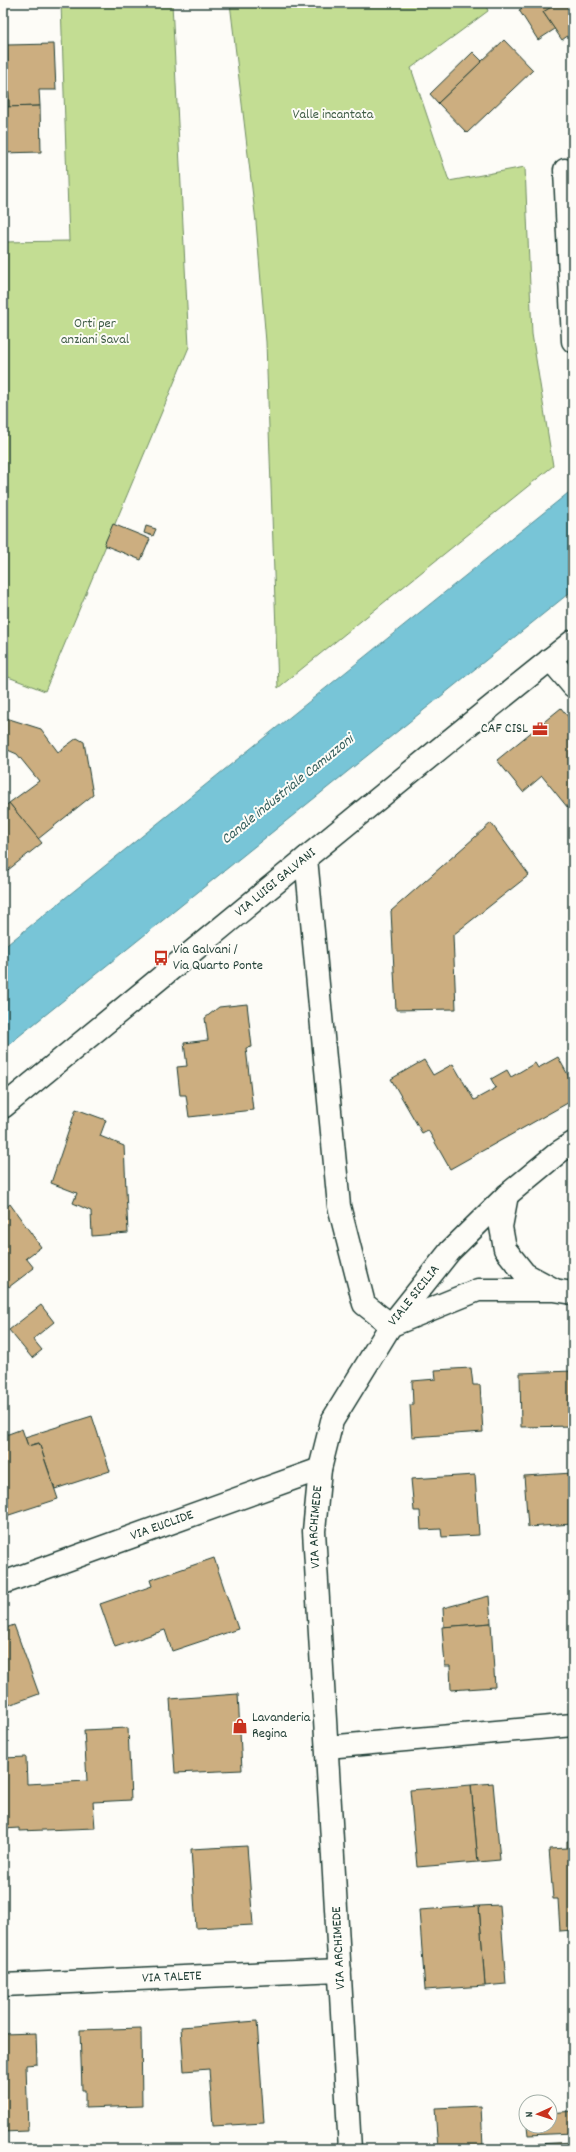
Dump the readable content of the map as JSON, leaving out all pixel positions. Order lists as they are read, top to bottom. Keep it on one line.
{"streets":{"street":["VIA LUIGI GALVANI","VIALE SICILIA","VIA EUCLIDE","VIA ARCHIMEDE","VIA TALETE"]},"crossings":[["VIALE SICILIA","VIA ARCHIMEDE"],["VIA EUCLIDE","VIA ARCHIMEDE"],["VIA ARCHIMEDE","VIA TALETE"]],"water":["Canale industriale Camuzzoni"],"parks":["Valle incantata","Orti per anziani Saval"],"places":{"office":["CAF CISL"],"bus stop":["Via Galvani / Via Quarto Ponte"],"shop":["Lavanderia Regina"]},"north":"left"}
